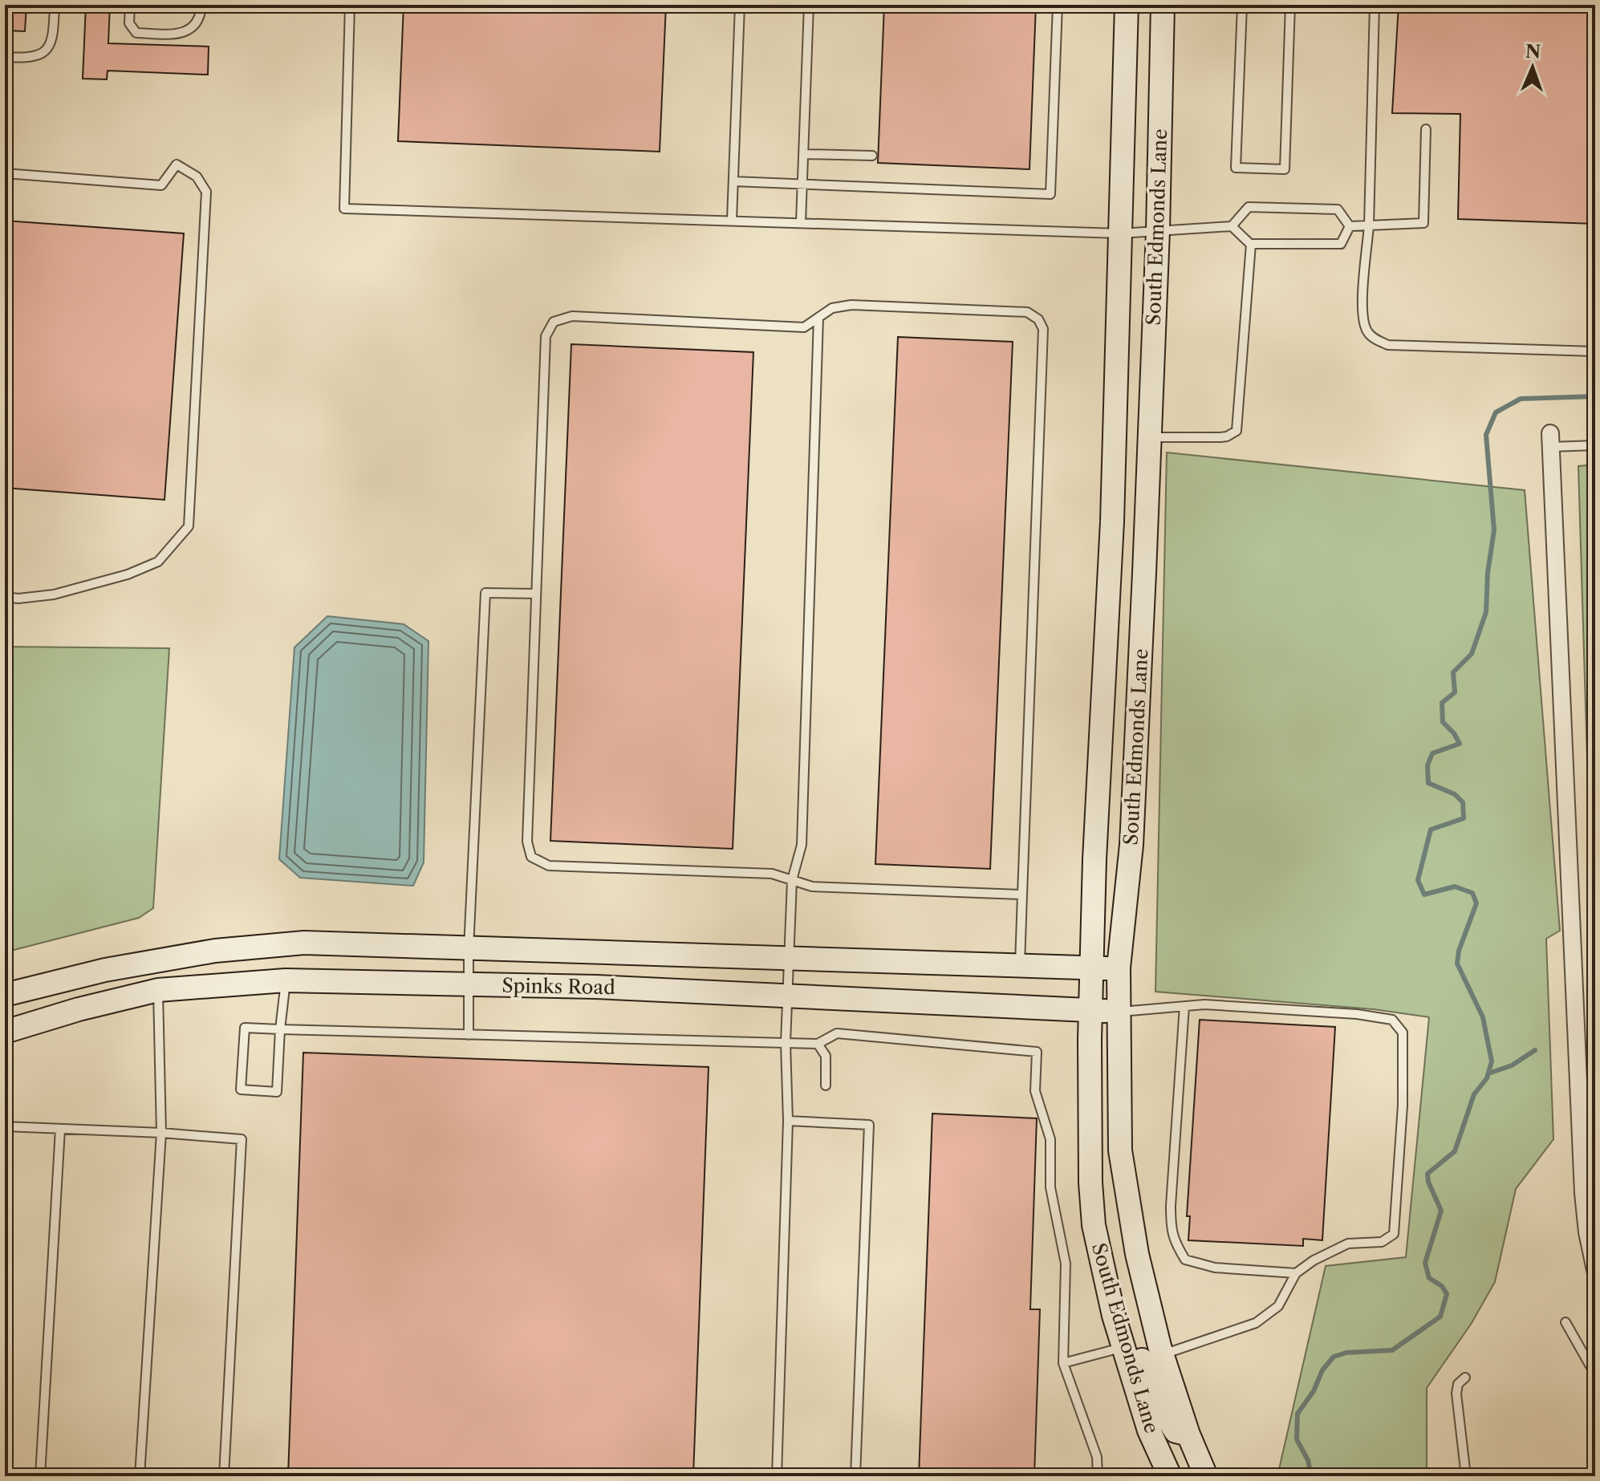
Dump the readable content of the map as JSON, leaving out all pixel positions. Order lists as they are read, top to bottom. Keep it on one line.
{"streets":{"main road":["South Edmonds Lane","Spinks Road"]},"crossings":[["South Edmonds Lane","Spinks Road"]],"north":"top"}
